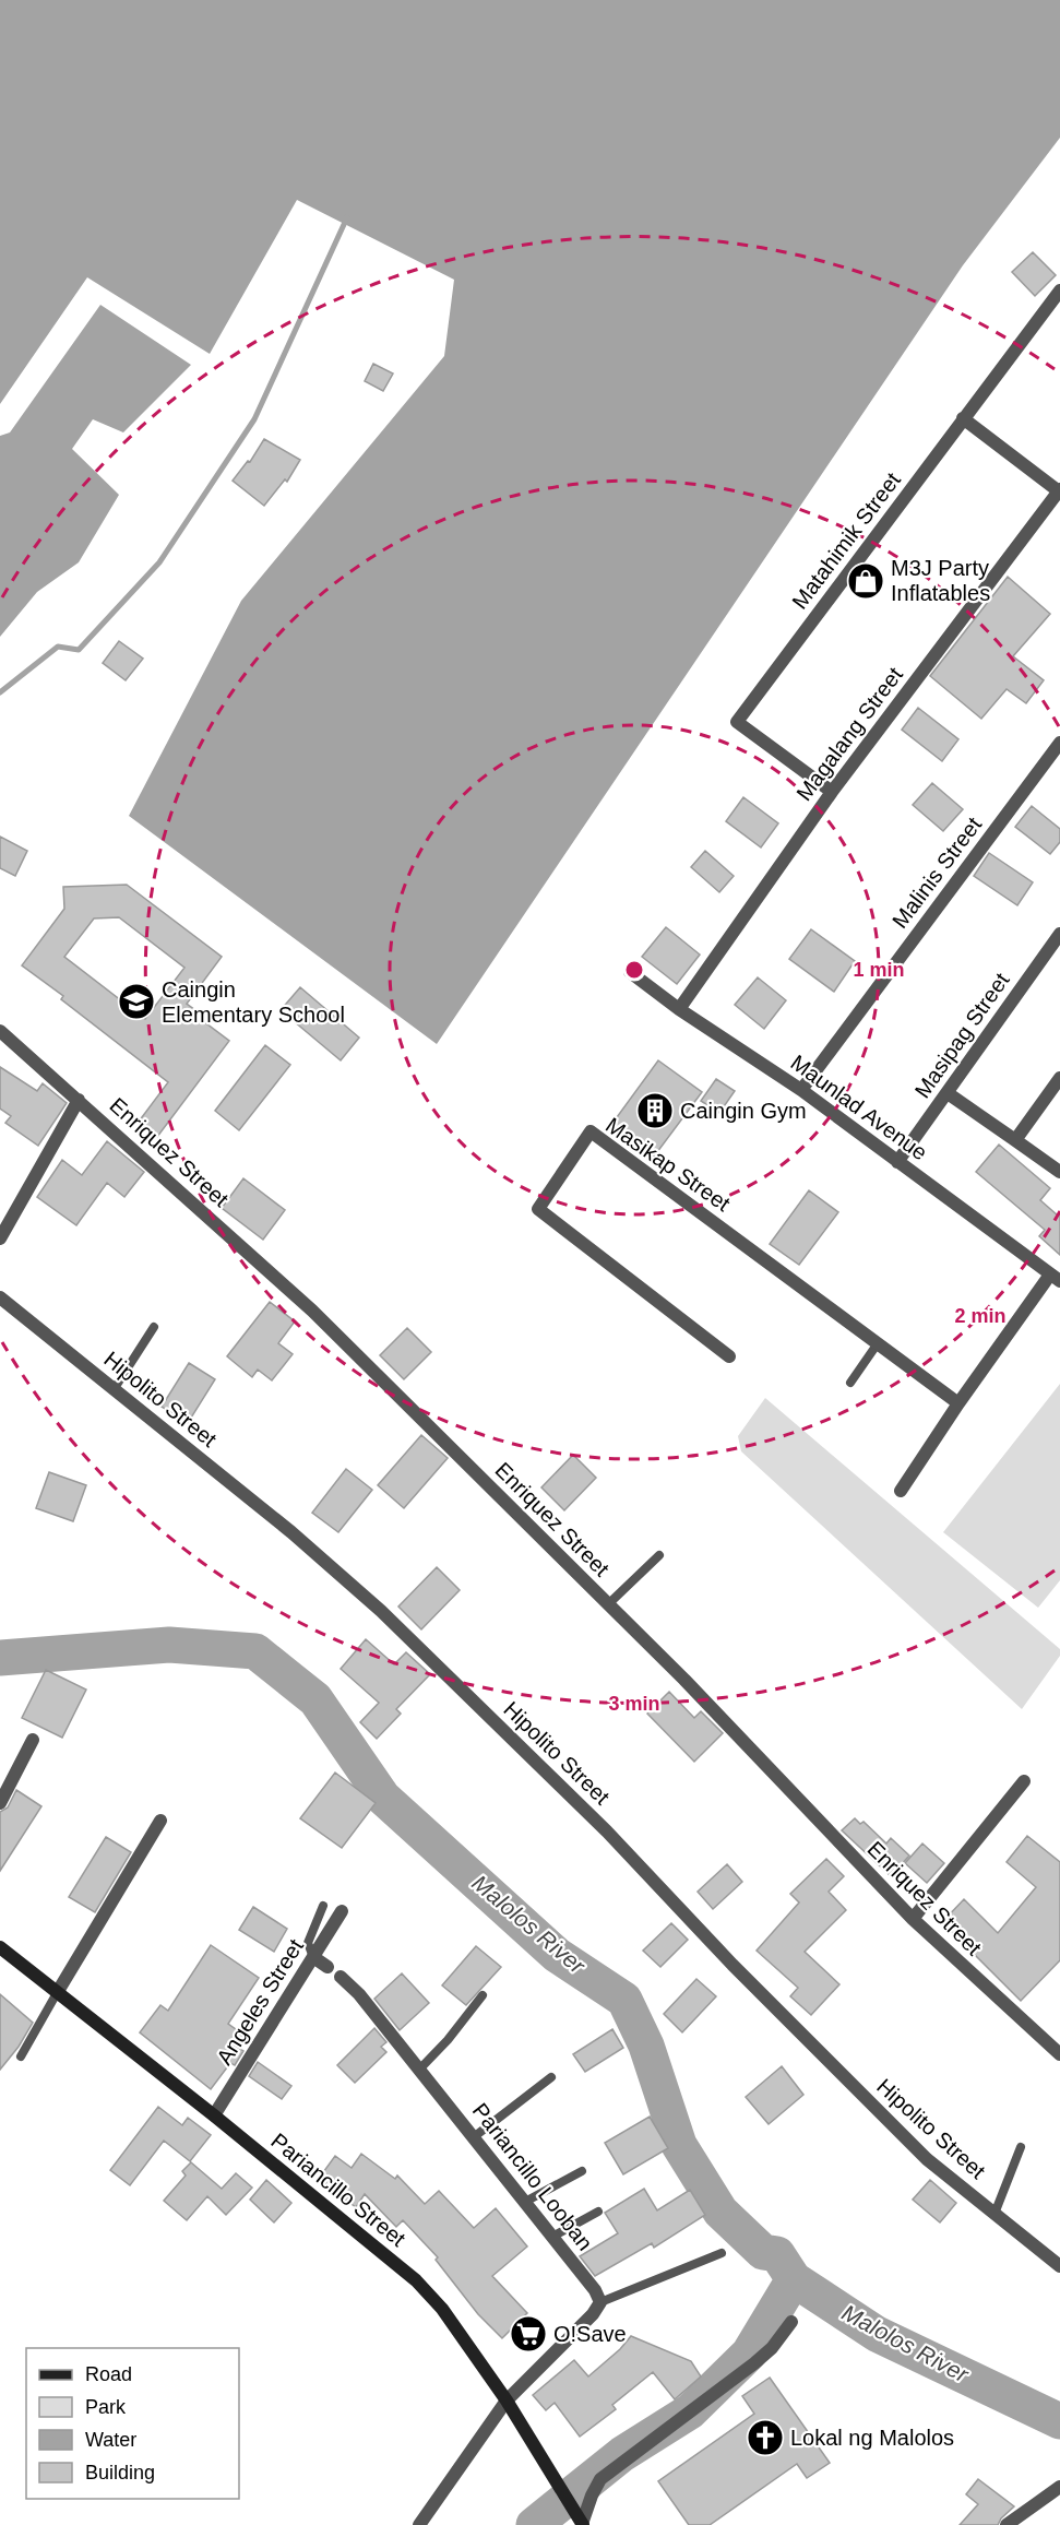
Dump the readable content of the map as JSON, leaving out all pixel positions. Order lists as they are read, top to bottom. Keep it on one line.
{"streets":{"main road":["Pariancillo Street"],"street":["Matahimik Street","Magalang Street","Malinis Street","Masipag Street","Maunlad Avenue","Enriquez Street","Masikap Street","Hipolito Street","Angeles Street","Pariancillo Looban"]},"crossings":[["Matahimik Street","Magalang Street"],["Magalang Street","Maunlad Avenue"],["Malinis Street","Maunlad Avenue"],["Masipag Street","Maunlad Avenue"],["Angeles Street","Pariancillo Street"]],"water":["Malolos River"],"places":{"shop":["M3J Party Inflatables"],"school or university":["Caingin Elementary School"],"building":["Caingin Gym"],"supermarket":["O!Save"],"church":["Lokal ng Malolos"]},"legend":["Road","Park","Water","Building"],"rings":["1 min","2 min","3 min"]}
